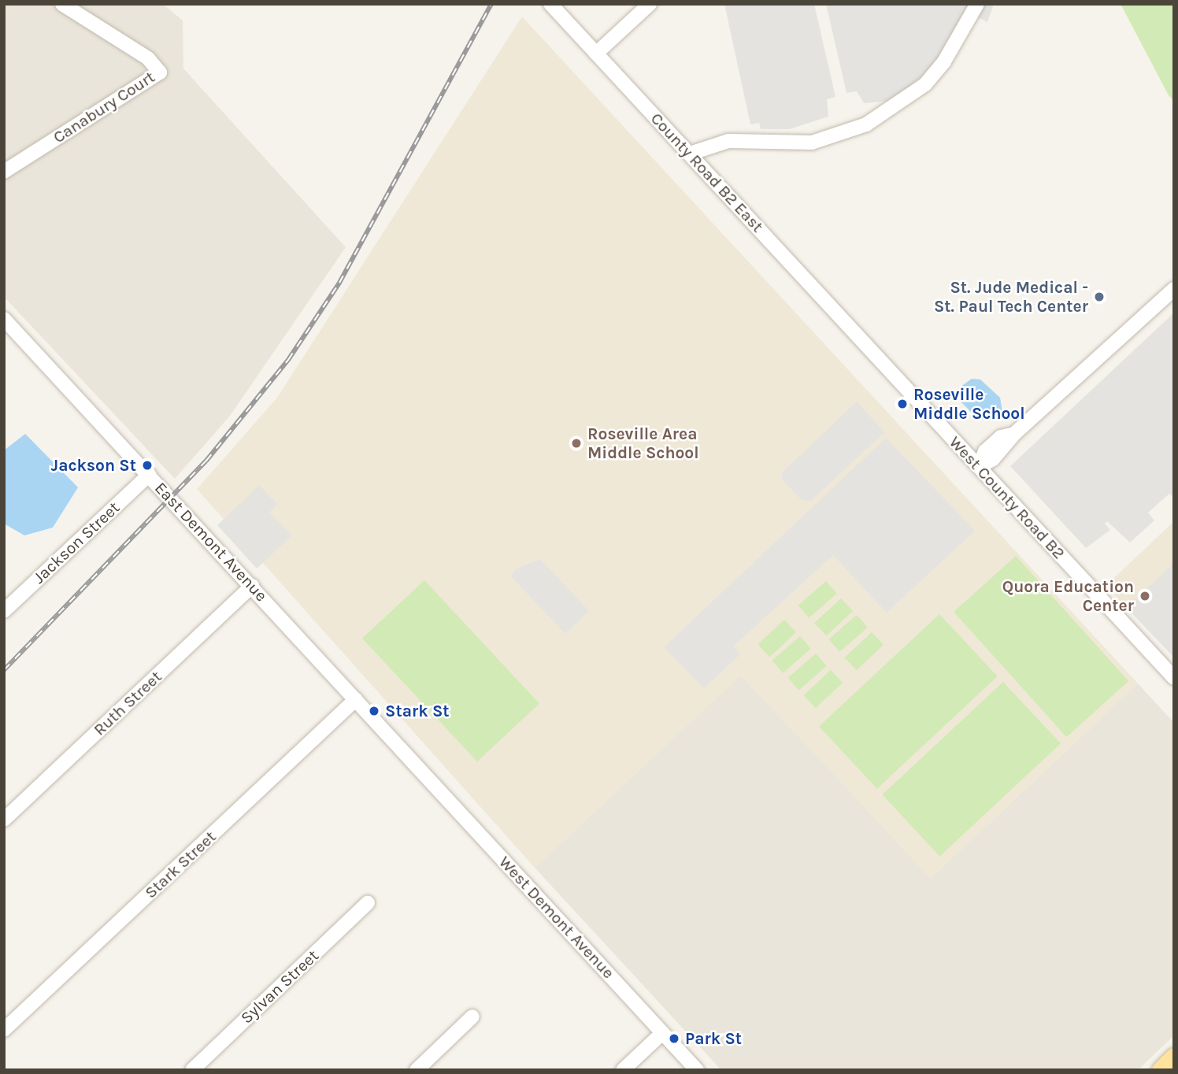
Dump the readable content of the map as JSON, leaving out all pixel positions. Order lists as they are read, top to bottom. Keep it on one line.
{"streets":{"street":["Canabury Court","County Road B2 East","West County Road B2","East Demont Avenue","Jackson Street","Ruth Street","Stark Street","West Demont Avenue","Sylvan Street"]},"crossings":[["County Road B2 East","West County Road B2"],["East Demont Avenue","Jackson Street"],["East Demont Avenue","Ruth Street"],["East Demont Avenue","Stark Street"],["East Demont Avenue","West Demont Avenue"]],"places":["St. Jude Medical - St. Paul Tech Center","Roseville Middle School","Roseville Area Middle School","Jackson St","Quora Education Center","Stark St","Park St"]}
